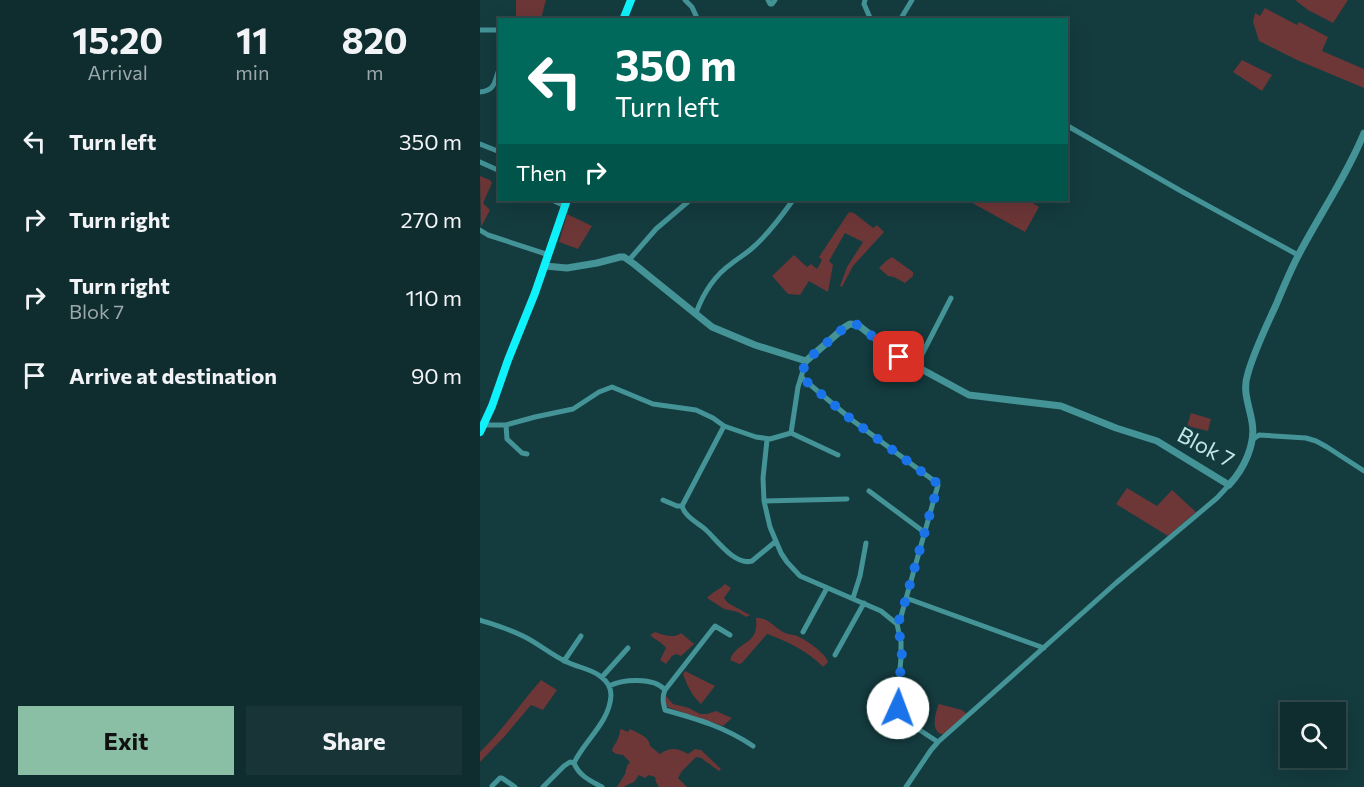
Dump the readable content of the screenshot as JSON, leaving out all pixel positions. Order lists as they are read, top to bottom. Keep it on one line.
{"streets":{"street":["Blok 7"]},"page":{"eta":["15:20","Arrival","11","min","820","m"],"turn":["350 m","Turn left"],"list":[{"name":"Turn left","value":"350 m"},{"name":"Turn right","value":"270 m"},{"name":"Turn right","note":"Blok 7","value":"110 m"},{"name":"Arrive at destination","value":"90 m"}],"then":"Then","buttons":["Exit","Share"]}}
